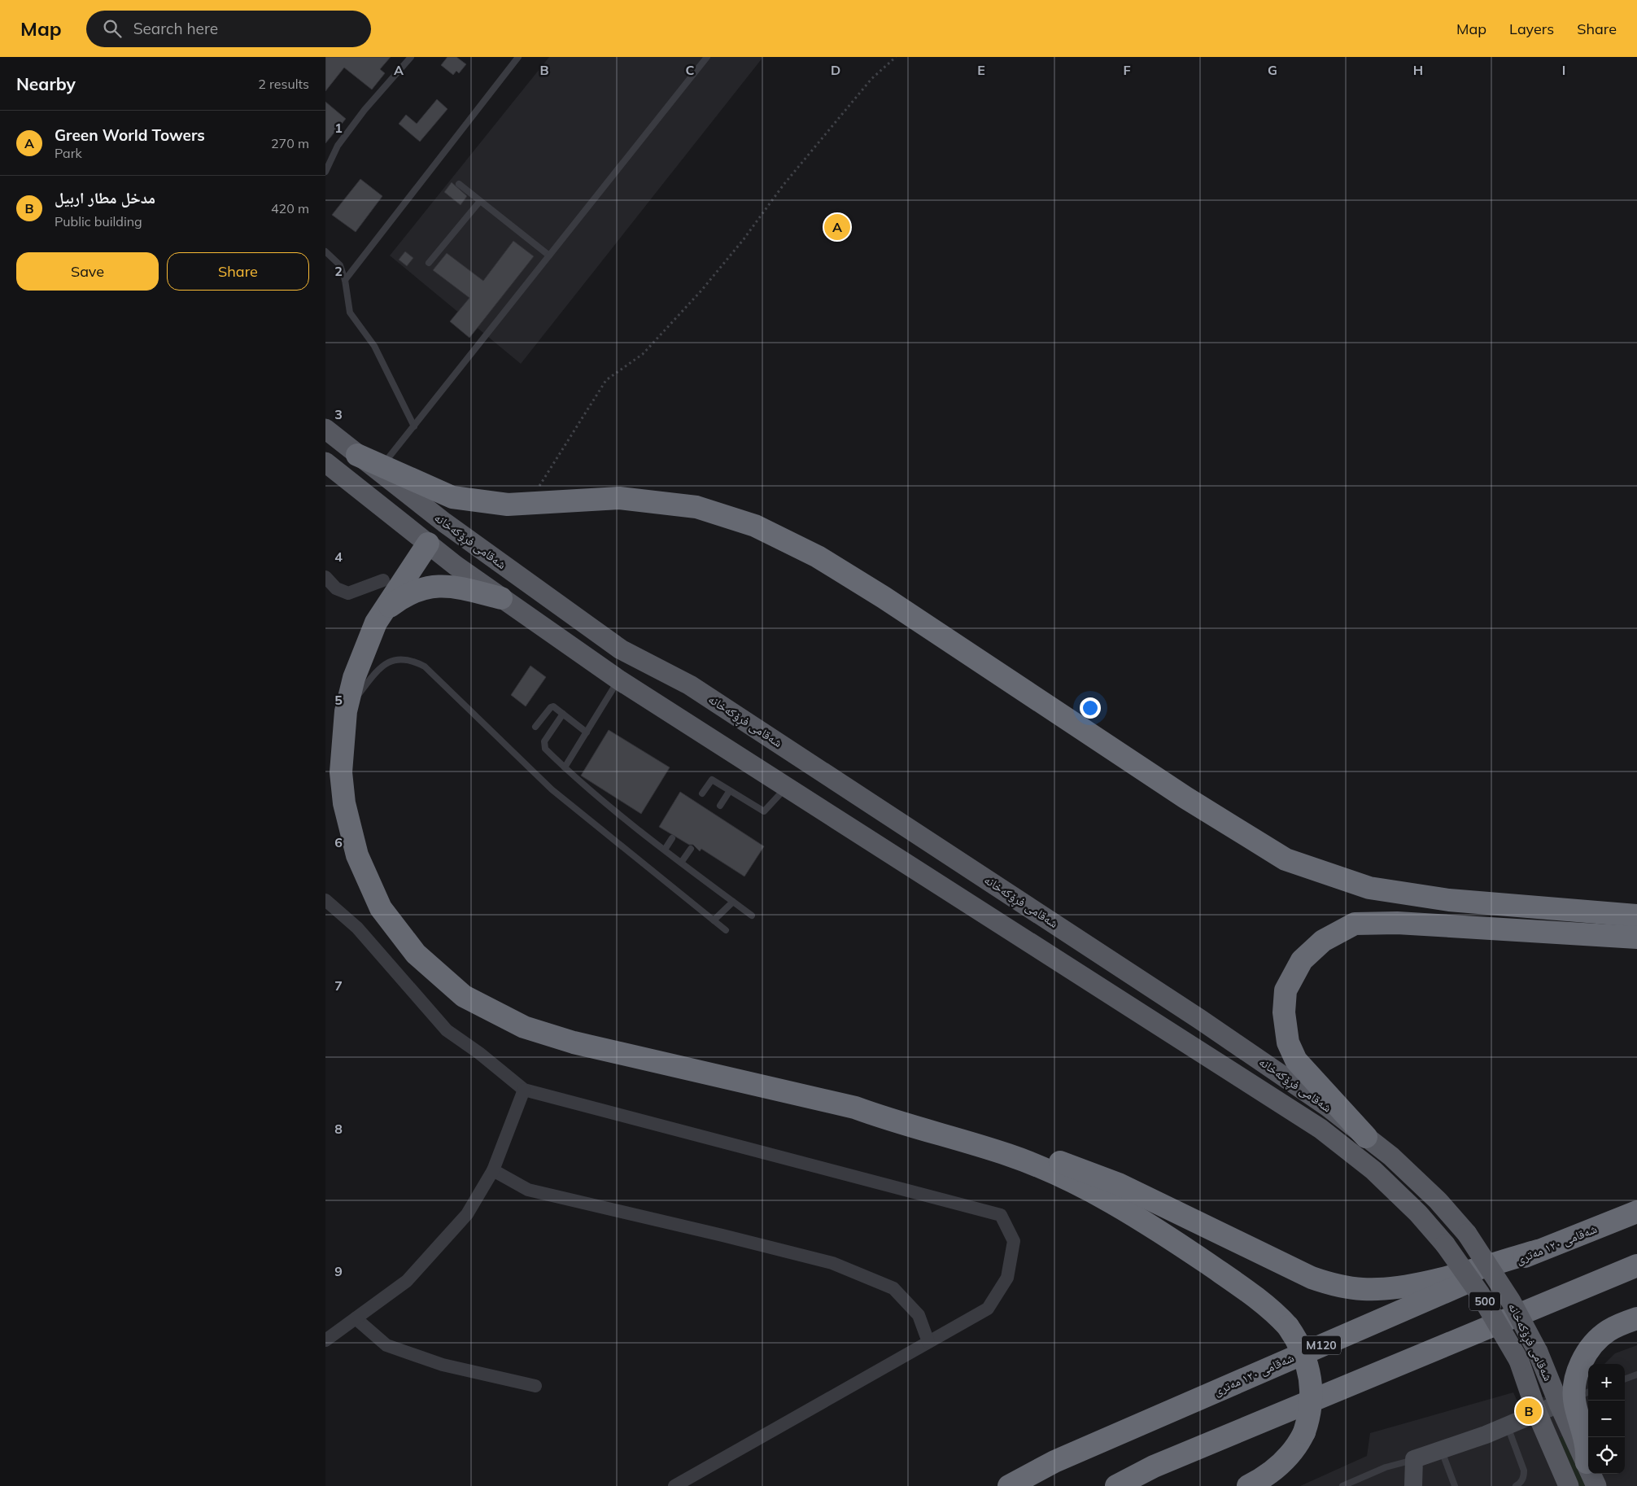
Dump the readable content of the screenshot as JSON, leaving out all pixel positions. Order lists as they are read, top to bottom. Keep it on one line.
{"streets":{"highway":["شەقامی ١٢٠ مەتری","M120"],"main road":["شەقامی فڕۆکەخانە","500"]},"page":{"header":"Map","search":"Search here","nav":["Map","Layers","Share"],"heading":["Nearby","2 results"],"list":[{"mark":"A","name":"Green World Towers","note":"Park","value":"270 m"},{"mark":"B","name":"مدخل مطار اربيل","note":"Public building","value":"420 m"}],"pins":["A","B"],"buttons":["Save","Share"],"map_buttons":["+","−"]},"grid":{"columns":["A","B","C","D","E","F","G","H","I"],"rows":["1","2","3","4","5","6","7","8","9"]}}
